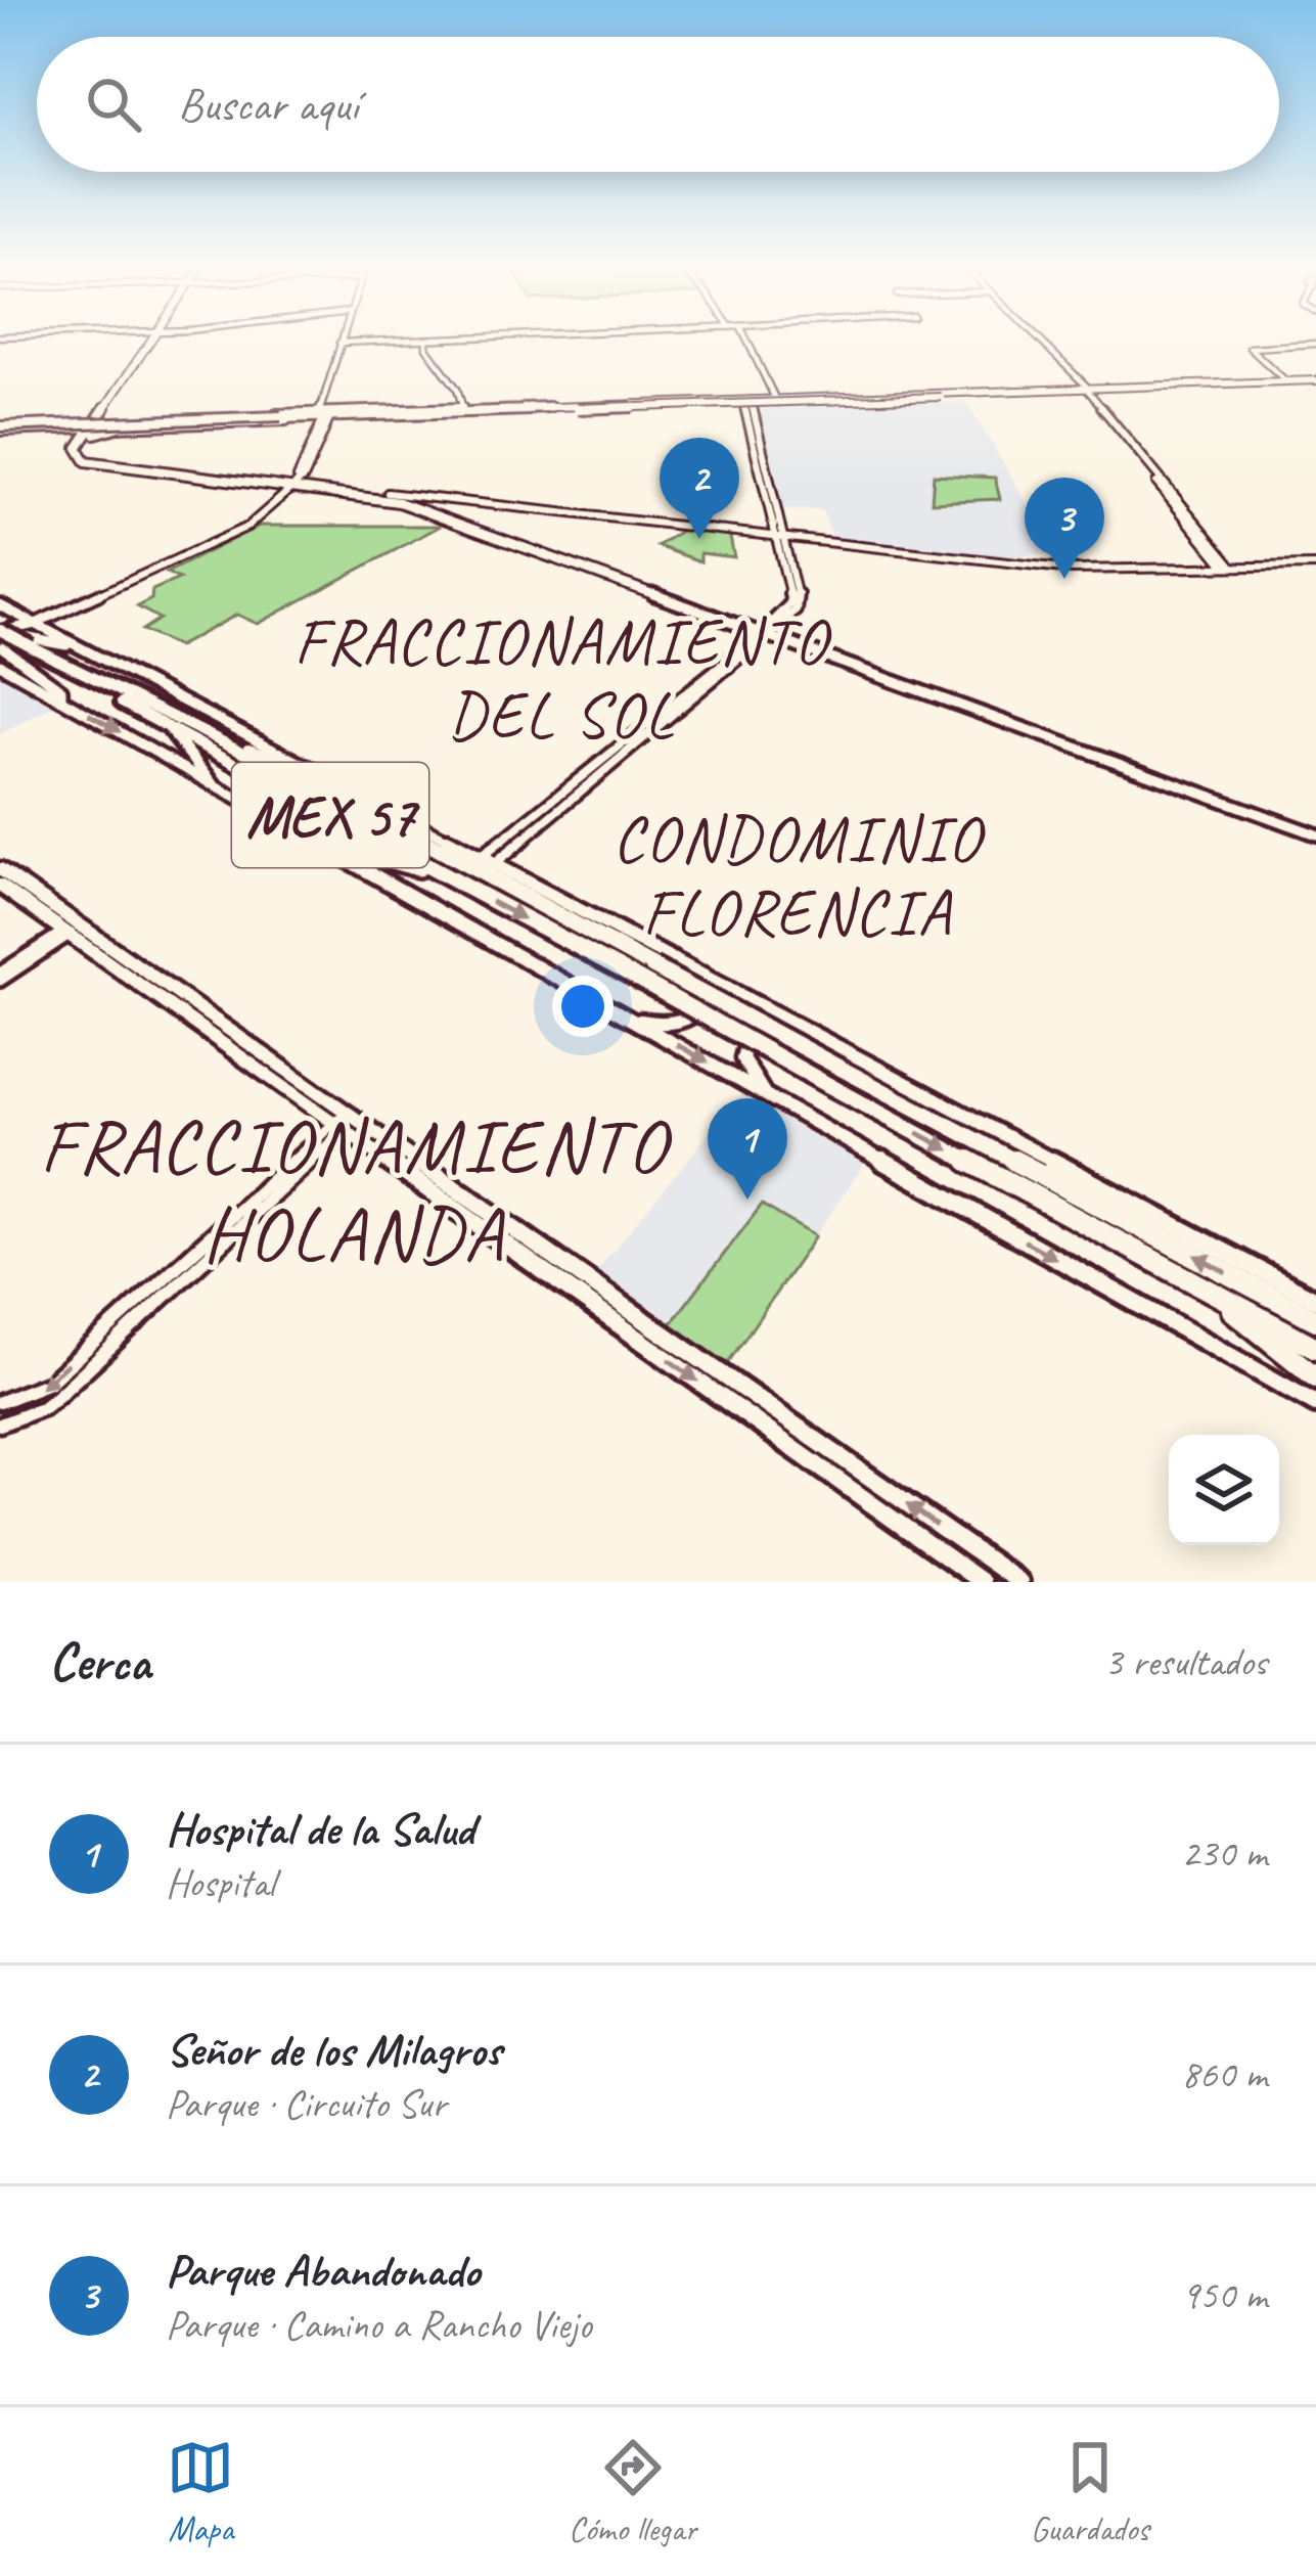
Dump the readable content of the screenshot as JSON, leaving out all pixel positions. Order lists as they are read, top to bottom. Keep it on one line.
{"streets":{"highway":["MEX 57"]},"districts":["FRACCIONAMIENTO DEL SOL","CONDOMINIO FLORENCIA","FRACCIONAMIENTO HOLANDA"],"page":{"search":"Buscar aquí","pins":["2","3","1"],"heading":["Cerca","3 resultados"],"list":[{"mark":"1","name":"Hospital de la Salud","note":"Hospital","value":"230 m"},{"mark":"2","name":"Señor de los Milagros","note":"Parque · Circuito Sur","value":"860 m"},{"mark":"3","name":"Parque Abandonado","note":"Parque · Camino a Rancho Viejo","value":"950 m"}],"nav":["Mapa","Cómo llegar","Guardados"]}}
